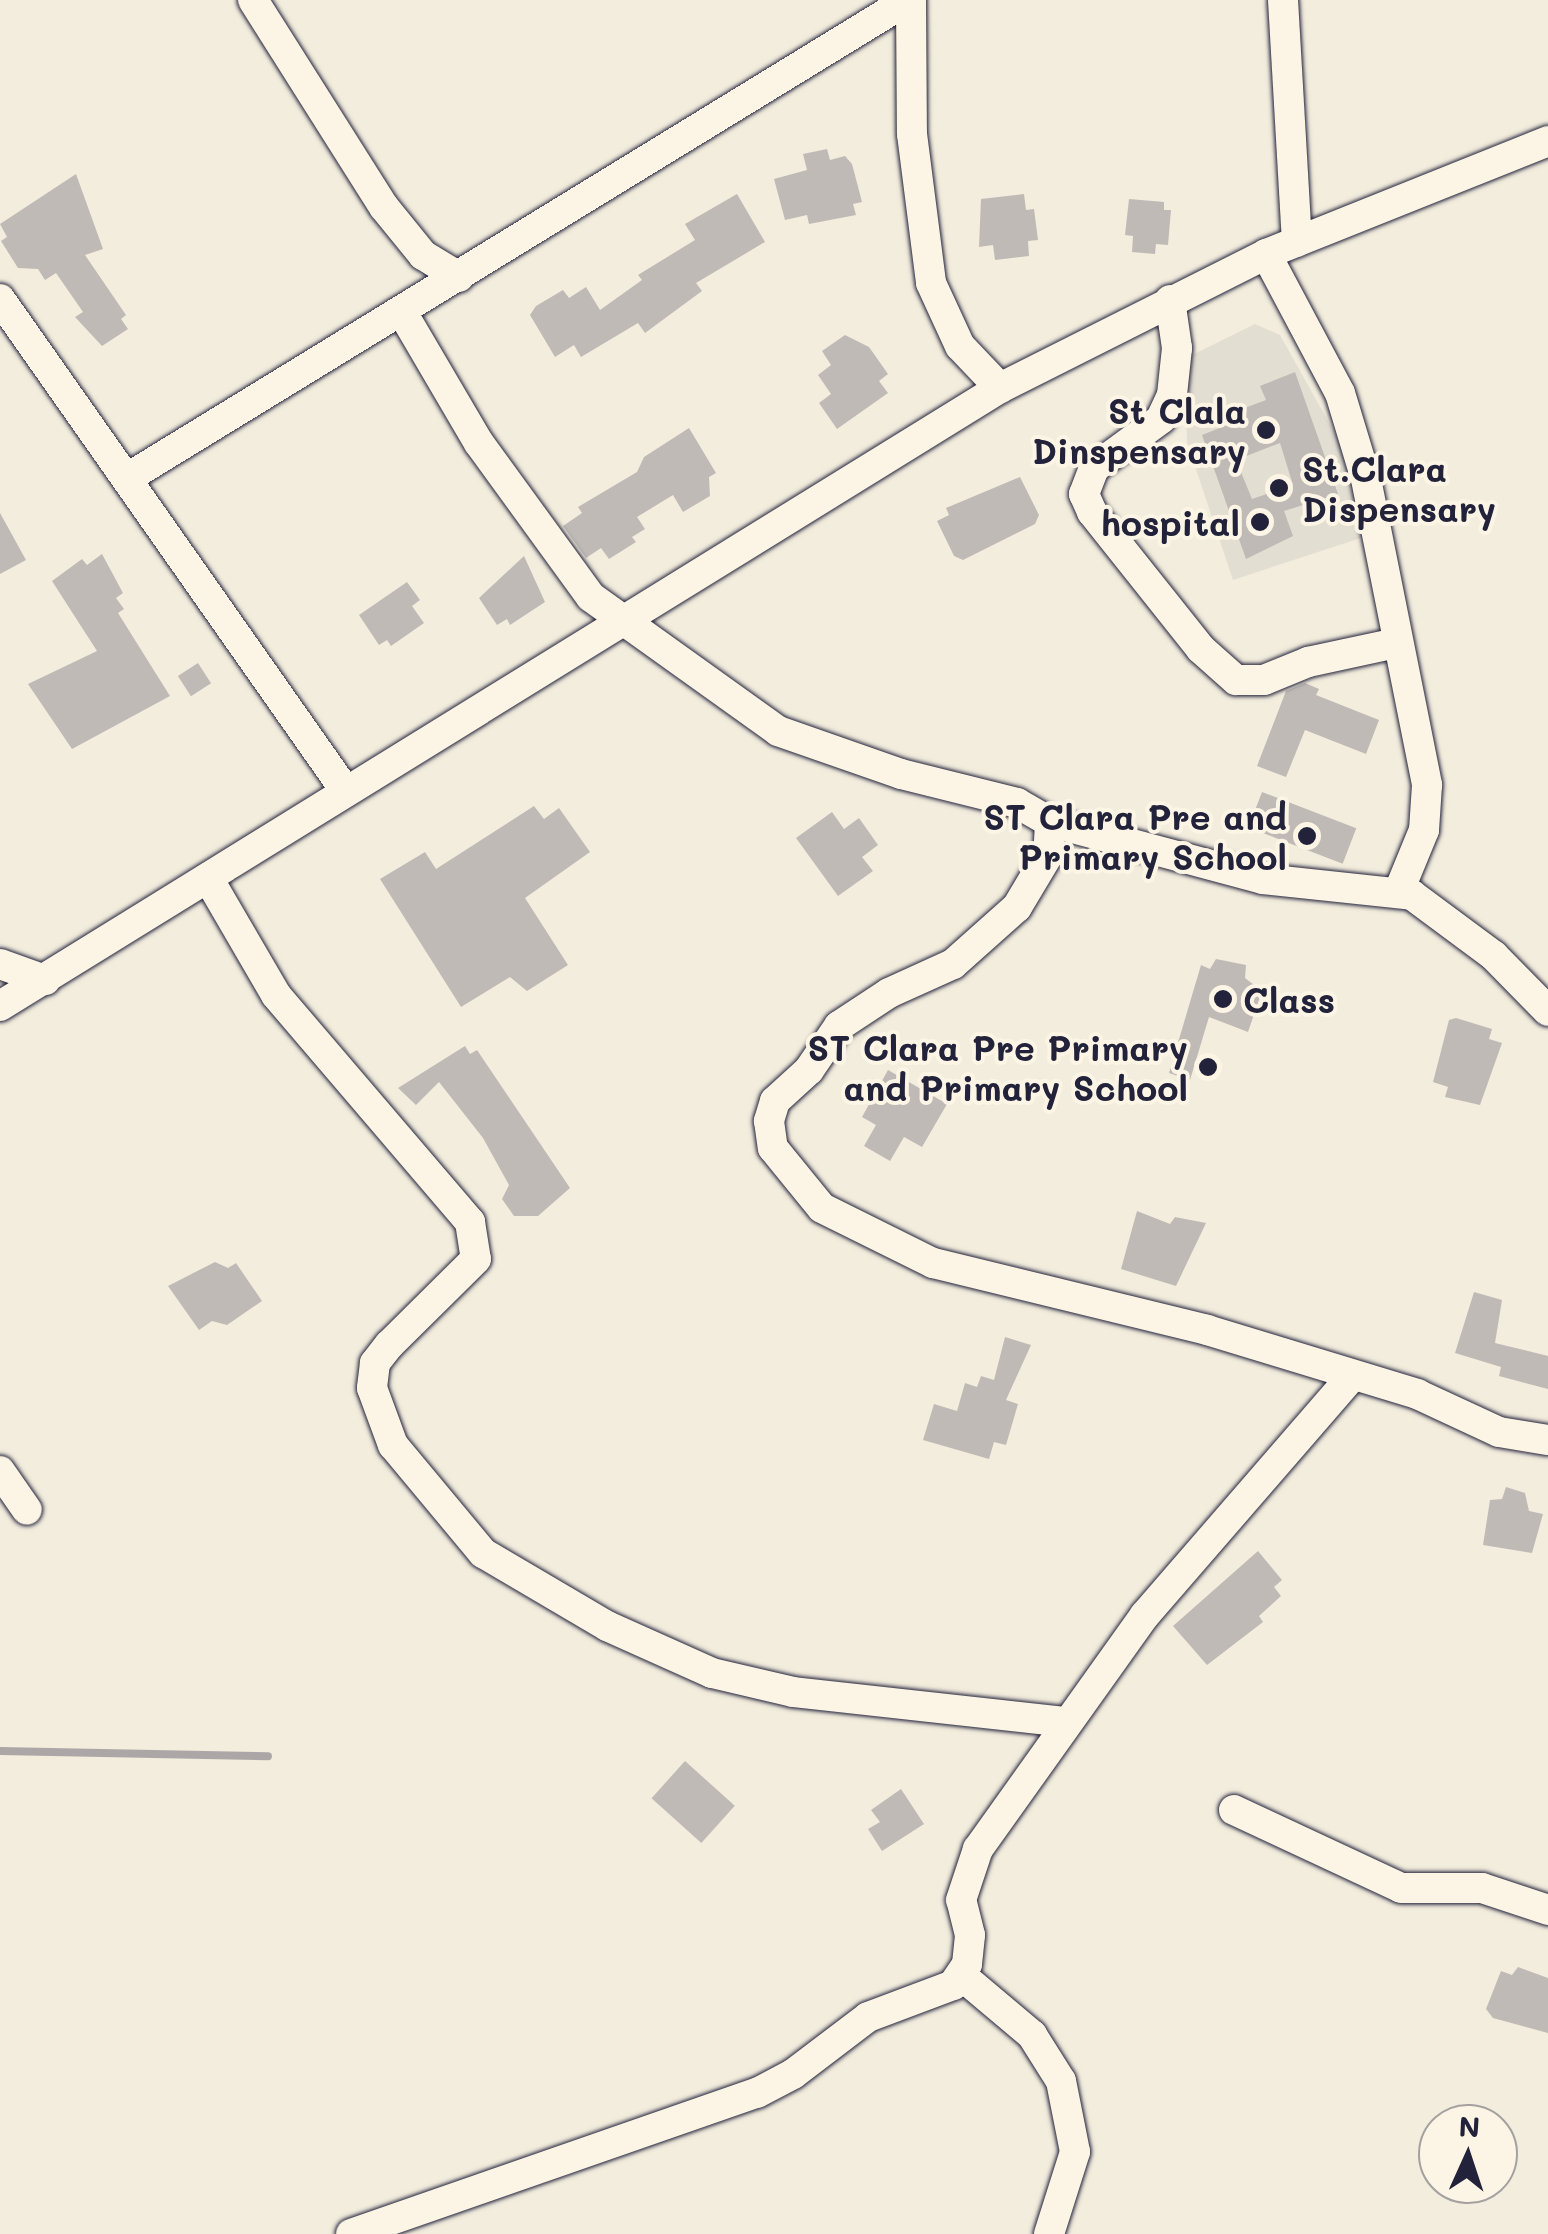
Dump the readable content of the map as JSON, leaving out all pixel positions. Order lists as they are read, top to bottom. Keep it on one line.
{"places":["St Clala Dinspensary","St.Clara Dispensary","hospital","ST Clara Pre and Primary School","Class","ST Clara Pre Primary and Primary School"],"north":"top"}
